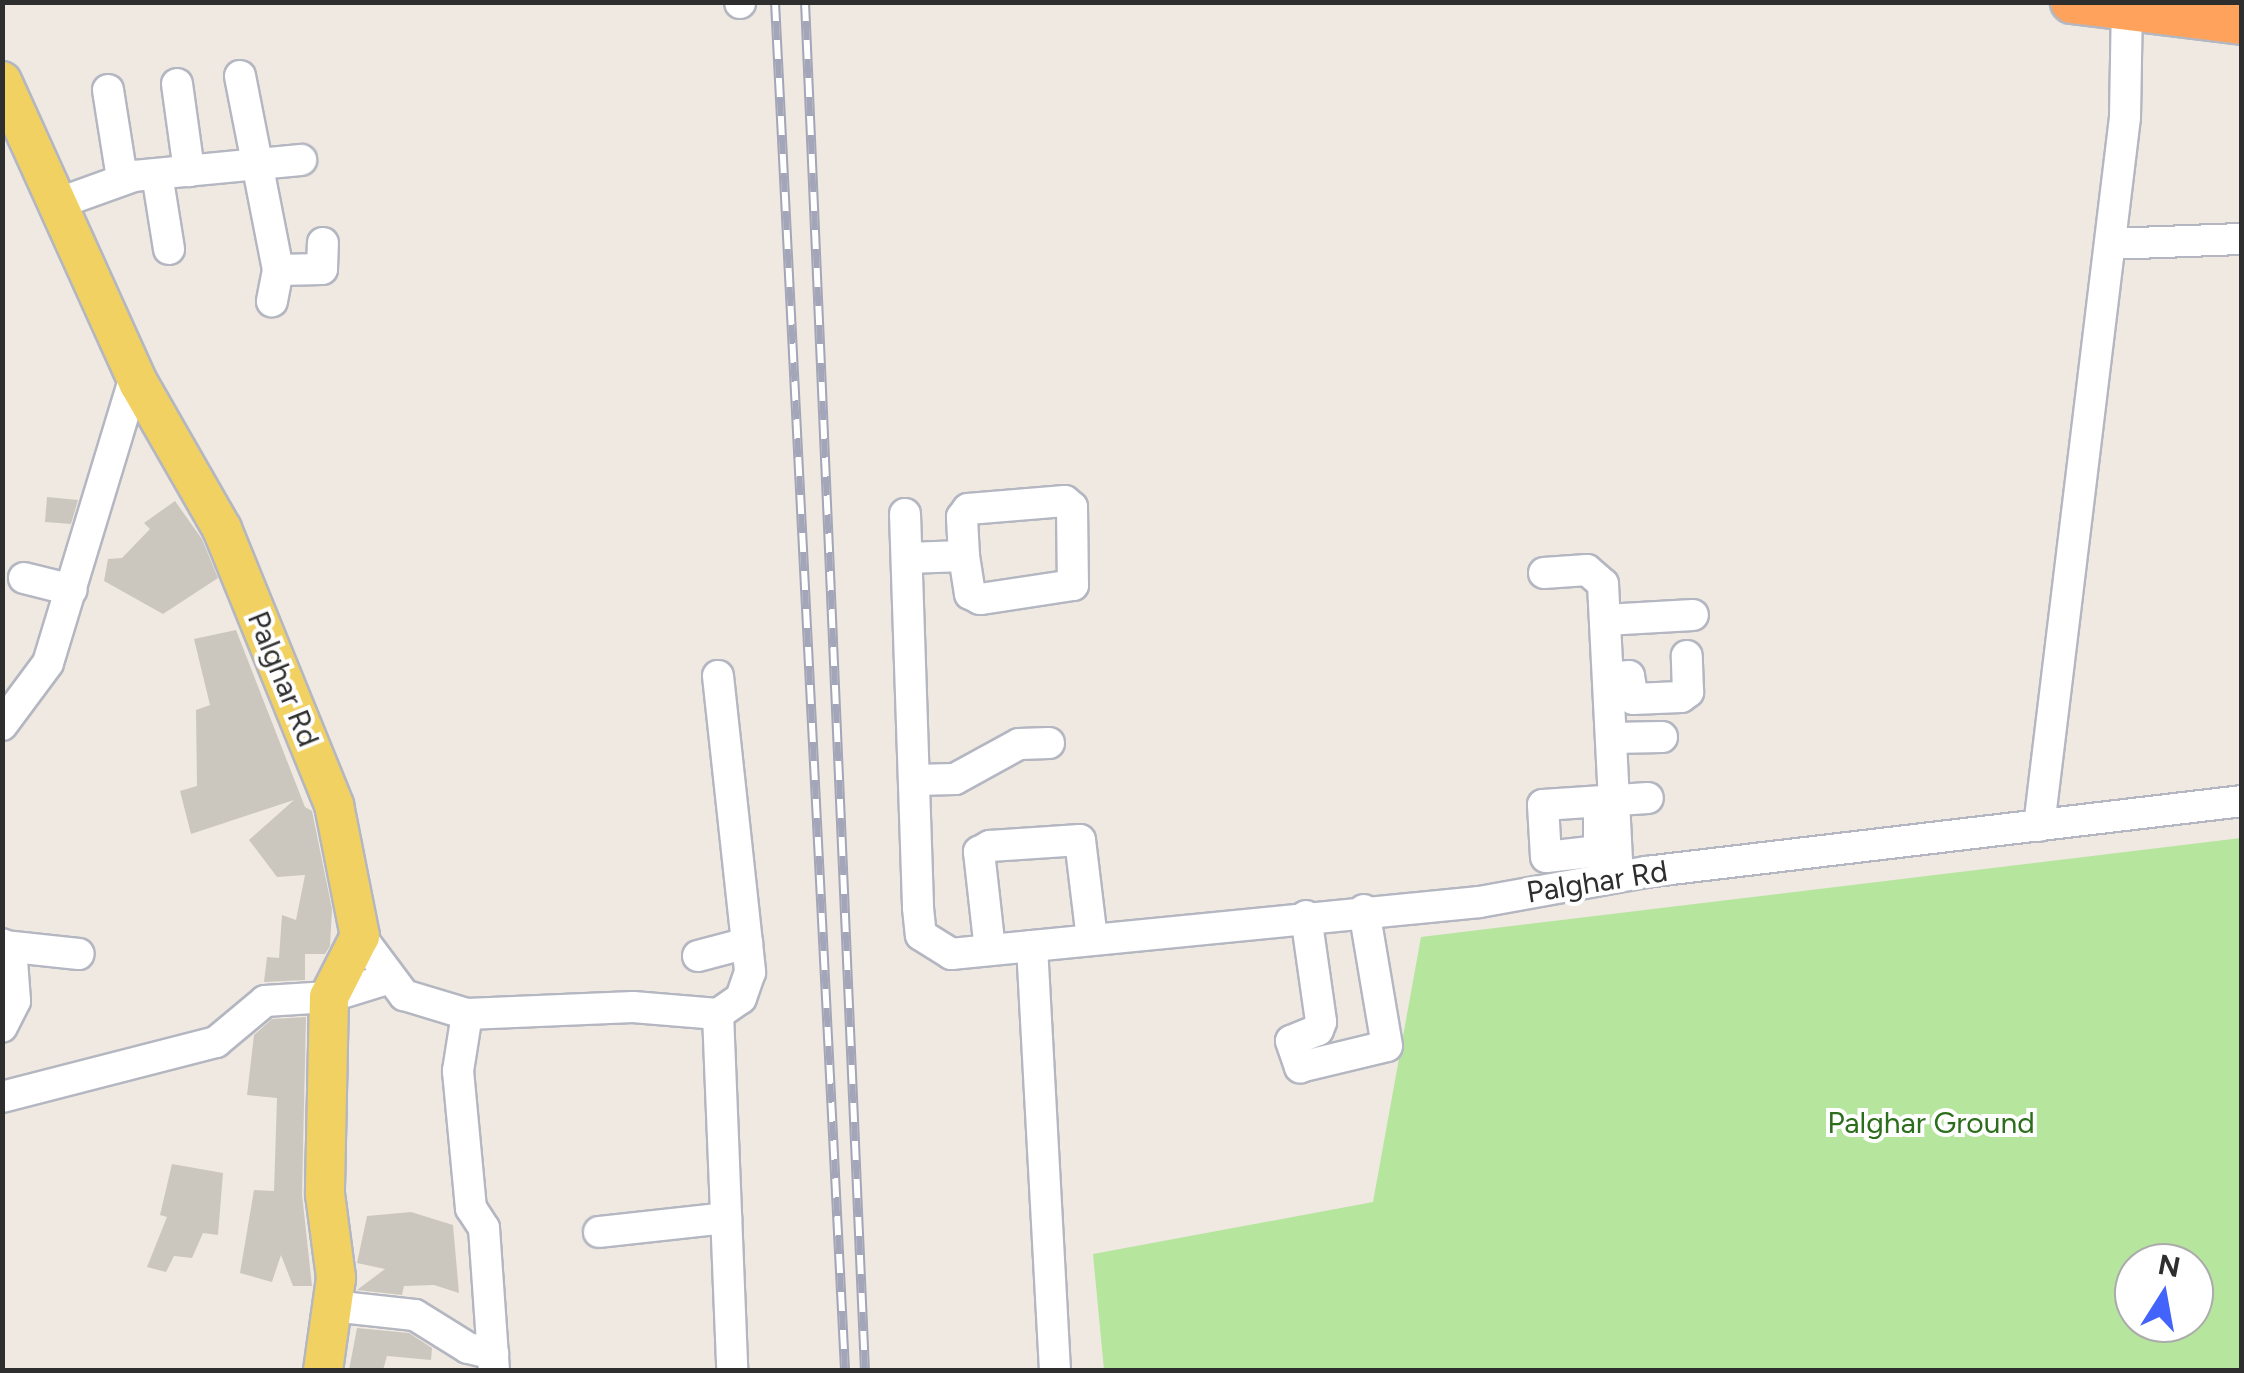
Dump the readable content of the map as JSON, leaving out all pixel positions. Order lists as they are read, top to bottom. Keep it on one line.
{"streets":{"main road":["Palghar Rd"]},"parks":["Palghar Ground"],"north":"top"}
